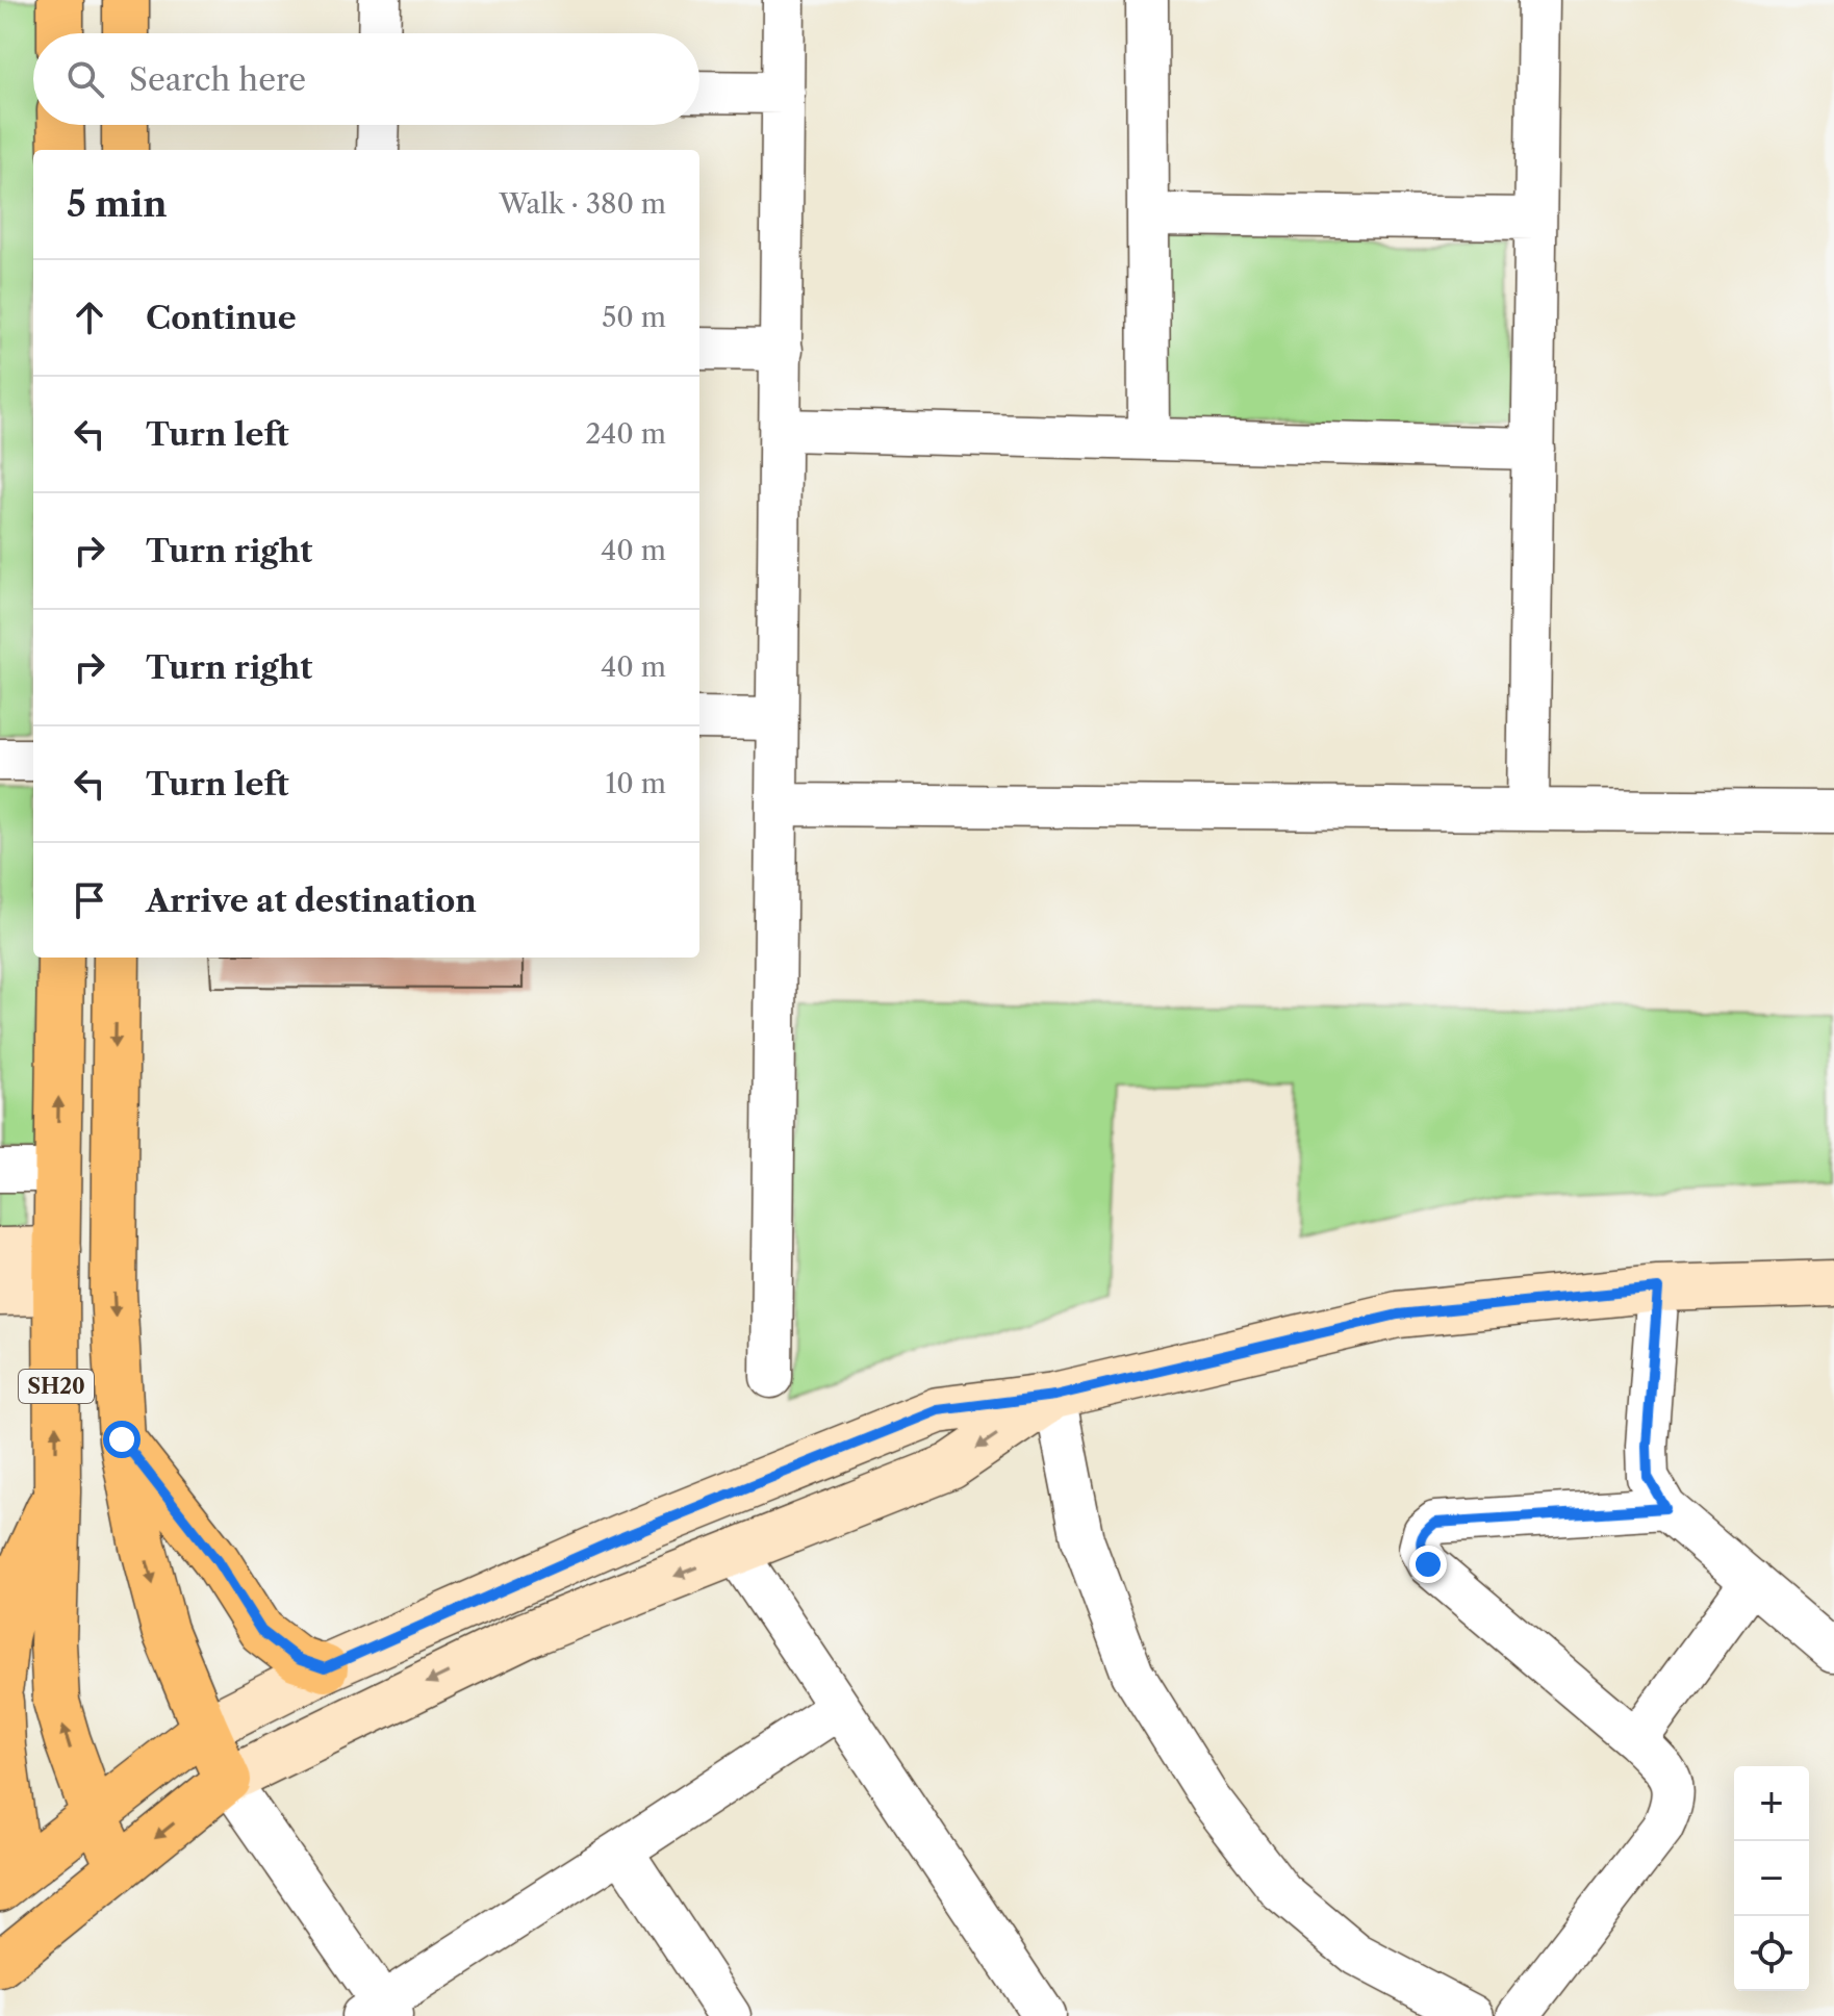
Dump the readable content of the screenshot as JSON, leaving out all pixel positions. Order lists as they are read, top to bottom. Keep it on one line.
{"streets":{"main road":["SH20"]},"page":{"search":"Search here","heading":["5 min","Walk · 380 m"],"list":[["Continue","50 m"],["Turn left","240 m"],["Turn right","40 m"],["Turn right","40 m"],["Turn left","10 m"],"Arrive at destination"],"map_buttons":["+","−"]}}
